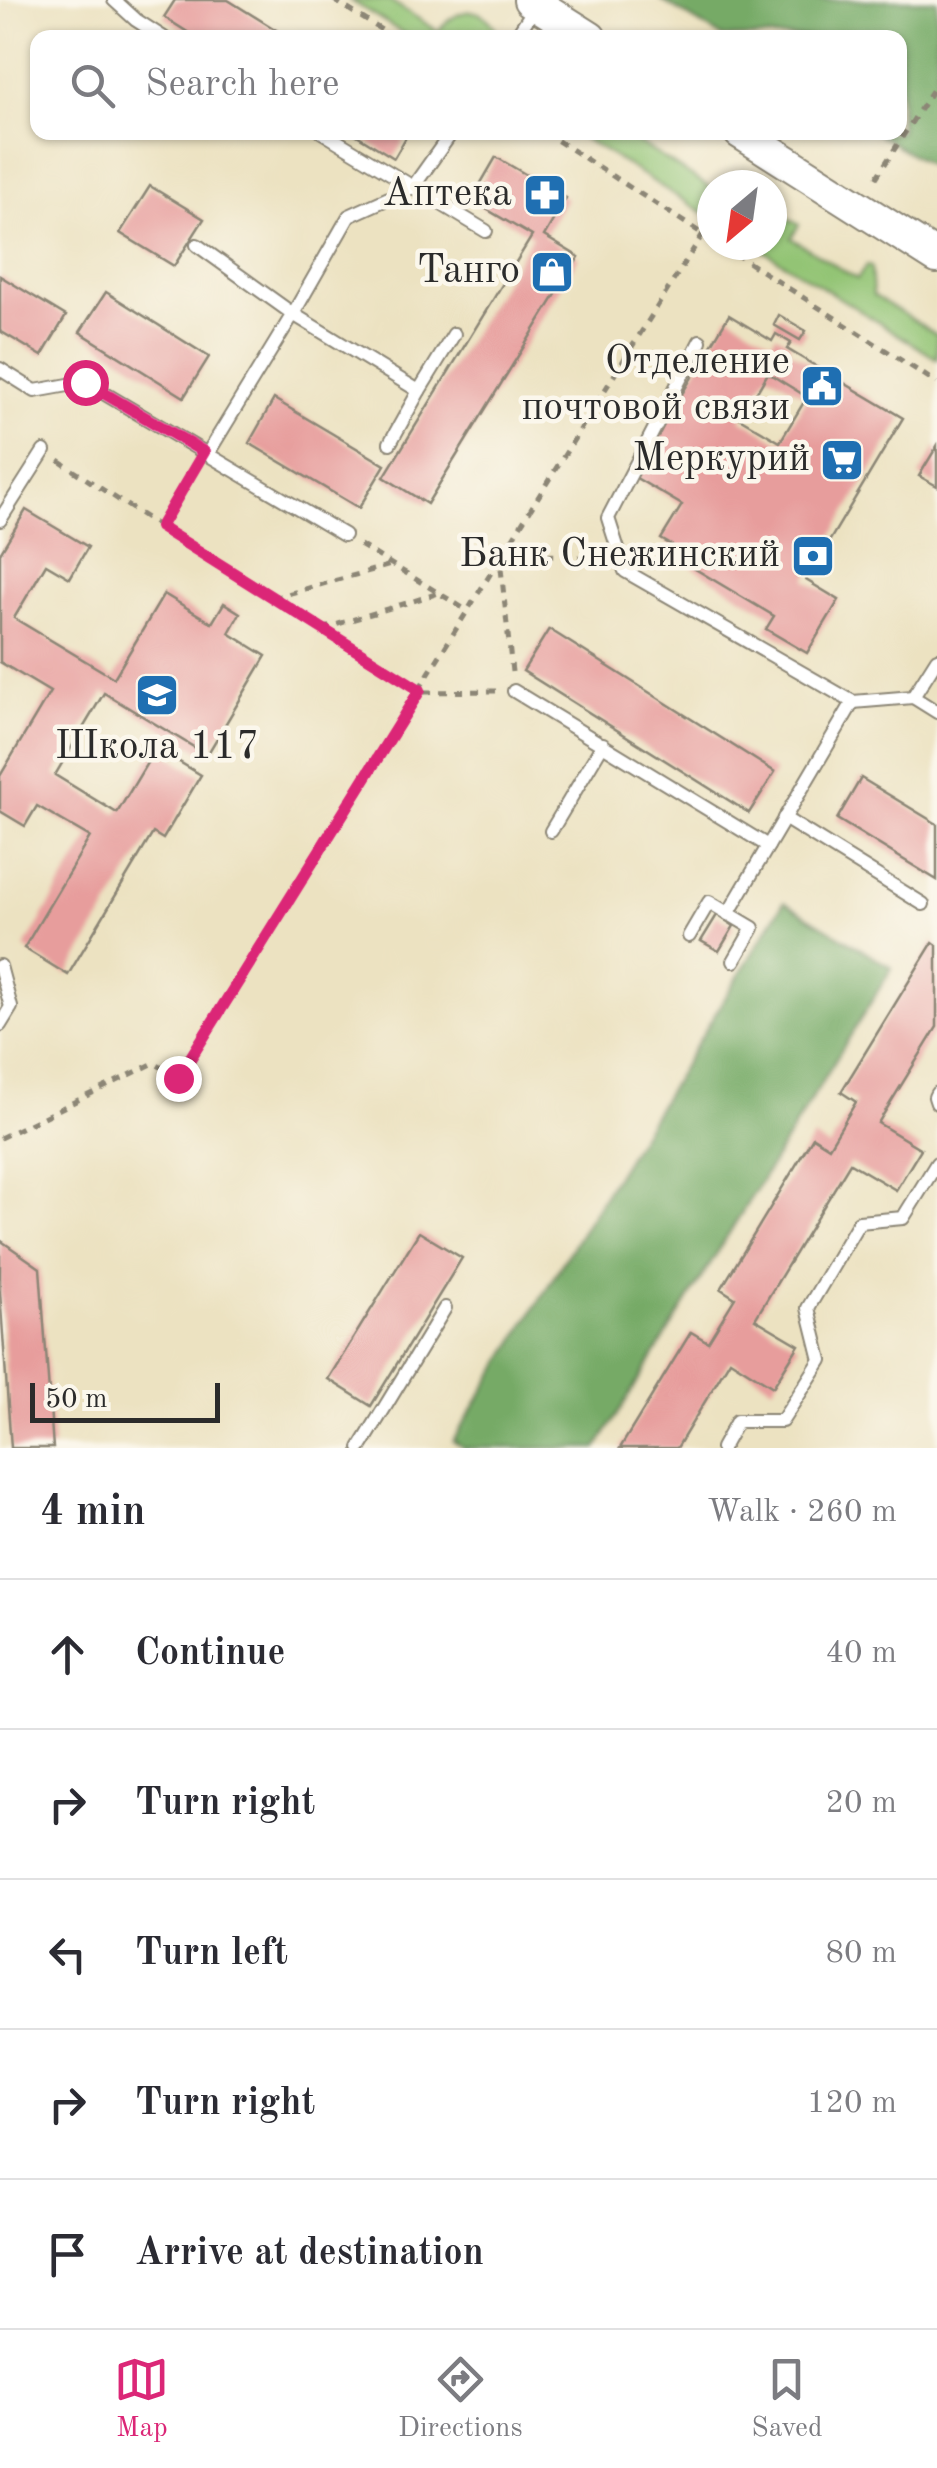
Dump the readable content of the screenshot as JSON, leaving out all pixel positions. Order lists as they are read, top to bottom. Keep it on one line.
{"places":{"pharmacy":["Аптека"],"shop":["Танго"],"public building":["Отделение почтовой связи"],"supermarket":["Меркурий"],"bank":["Банк Снежинский"],"school or university":["Школа 117"]},"scale_bar":"50 m","north":"bottom left","page":{"search":"Search here","scale":"50 m","heading":["4 min","Walk · 260 m"],"list":[["Continue","40 m"],["Turn right","20 m"],["Turn left","80 m"],["Turn right","120 m"],"Arrive at destination"],"nav":["Map","Directions","Saved"]}}
